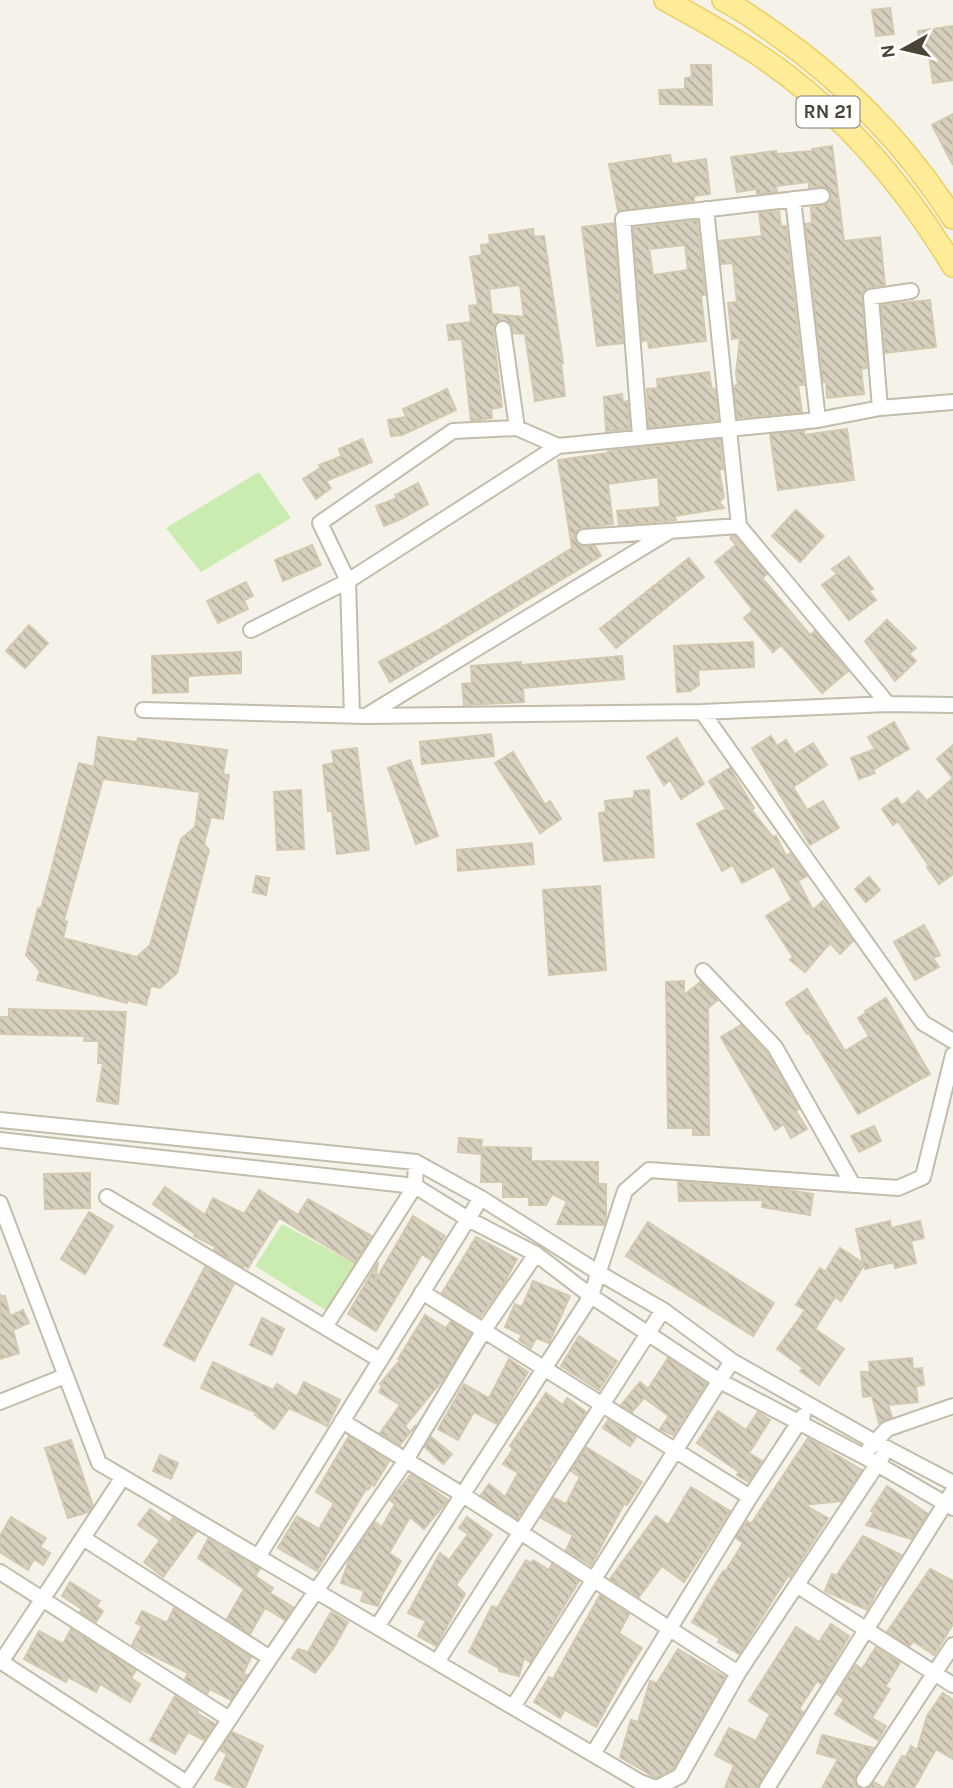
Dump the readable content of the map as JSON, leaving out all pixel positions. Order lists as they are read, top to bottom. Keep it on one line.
{"streets":{"main road":["RN 21"]},"north":"left"}
